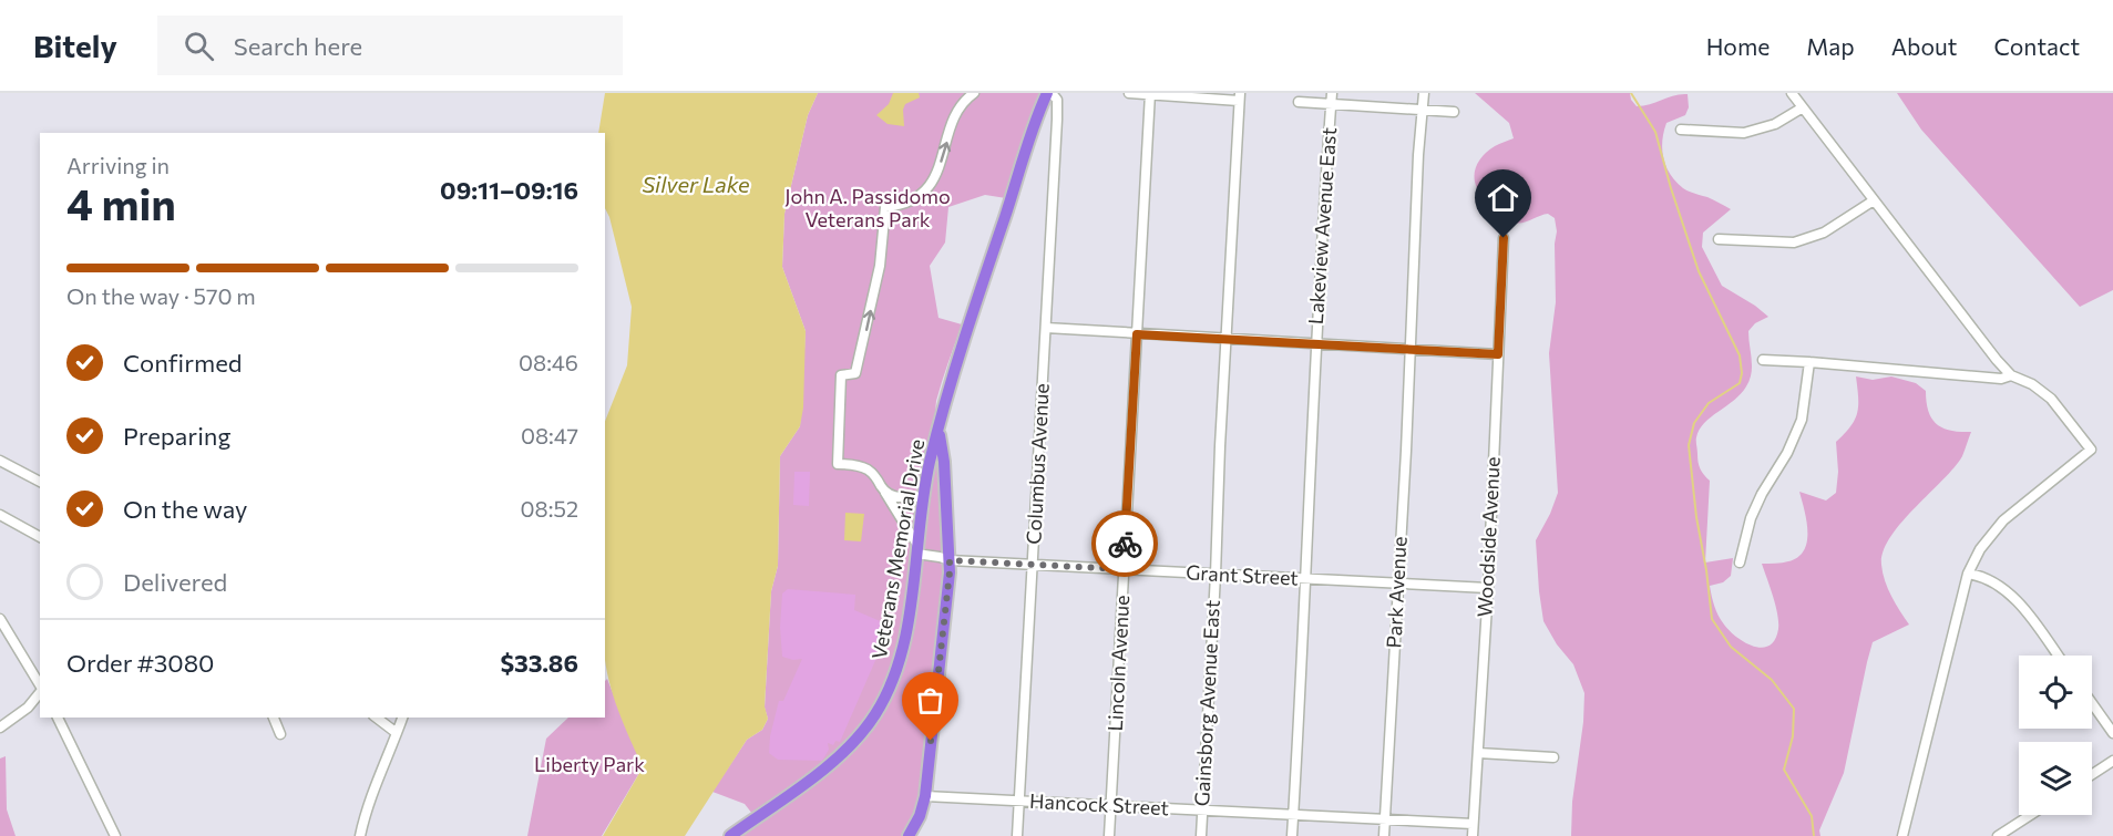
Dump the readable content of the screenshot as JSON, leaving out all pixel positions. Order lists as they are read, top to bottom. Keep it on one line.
{"streets":{"main road":["Veterans Memorial Drive"],"street":["Lakeview Avenue East","Columbus Avenue","Woodside Avenue","Grant Street","Park Avenue","Lincoln Avenue","Gainsborg Avenue East","Hancock Street"]},"crossings":[["Lakeview Avenue East","Grant Street"],["Lakeview Avenue East","Hancock Street"],["Columbus Avenue","Veterans Memorial Drive"],["Columbus Avenue","Grant Street"],["Columbus Avenue","Hancock Street"],["Woodside Avenue","Grant Street"],["Woodside Avenue","Hancock Street"],["Veterans Memorial Drive","Grant Street"],["Grant Street","Park Avenue"],["Grant Street","Lincoln Avenue"],["Grant Street","Gainsborg Avenue East"],["Park Avenue","Hancock Street"],["Lincoln Avenue","Hancock Street"],["Gainsborg Avenue East","Hancock Street"]],"water":["Silver Lake"],"parks":["John A. Passidomo Veterans Park","Liberty Park"],"page":{"header":"Bitely","search":"Search here","nav":["Home","Map","About","Contact"],"heading":["4 min","Arriving in","09:11–09:16"],"panel":["Order #3080","$33.86"],"bar":"On the way · 570 m","list":[["Confirmed","08:46"],["Preparing","08:47"],["On the way","08:52"],"Delivered"]}}
